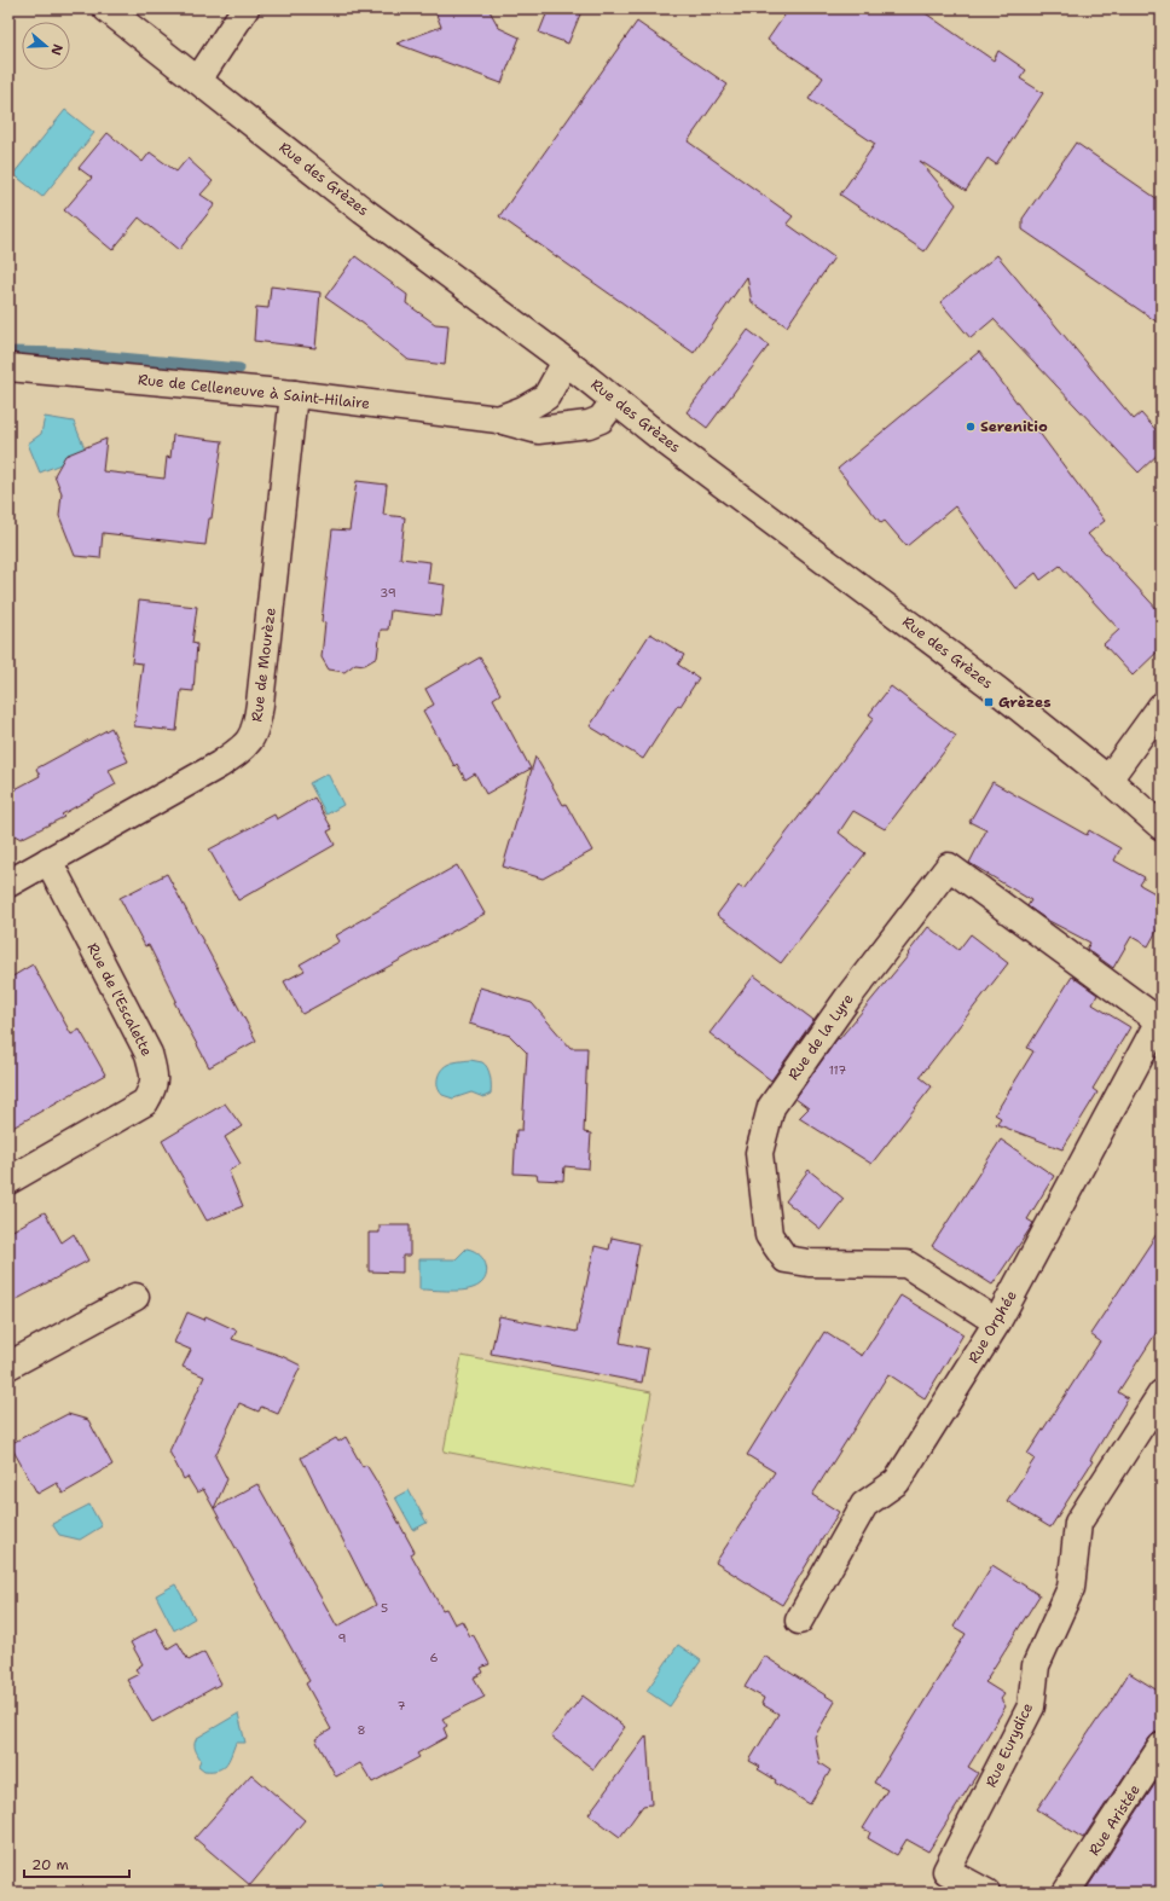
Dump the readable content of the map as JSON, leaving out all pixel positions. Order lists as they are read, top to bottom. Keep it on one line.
{"streets":{"street":["Rue des Grèzes","Rue de Celleneuve à Saint-Hilaire","Rue de Mourèze","Rue de l'Escalette","Rue de la Lyre","Rue Orphée","Rue Eurydice","Rue Aristée"]},"crossings":[["Rue des Grèzes","Rue de Celleneuve à Saint-Hilaire"],["Rue de Celleneuve à Saint-Hilaire","Rue de Mourèze"],["Rue de Mourèze","Rue de l'Escalette"],["Rue de la Lyre","Rue Orphée"]],"places":{"other":["Serenitio"],"transit":["Grèzes"]},"house_numbers":["39","117","5","9","6","7","8"],"scale_bar":"20 m","north":"right"}
